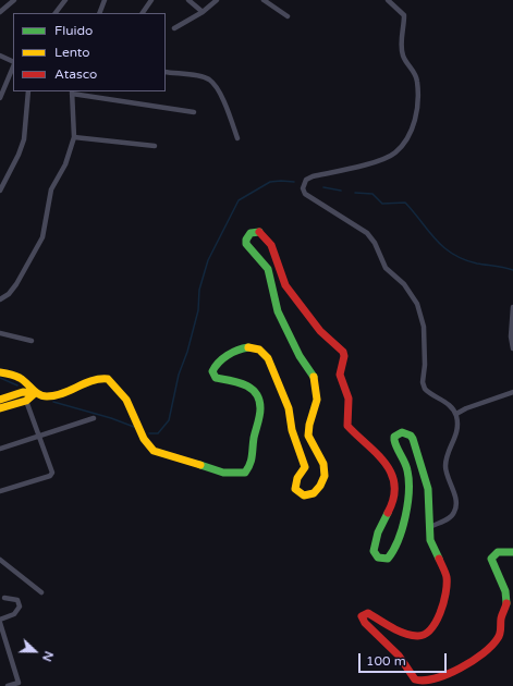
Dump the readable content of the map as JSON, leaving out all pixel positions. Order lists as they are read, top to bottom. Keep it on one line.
{"legend":["Fluido","Lento","Atasco"],"scale_bar":"100 m","north":"right"}
